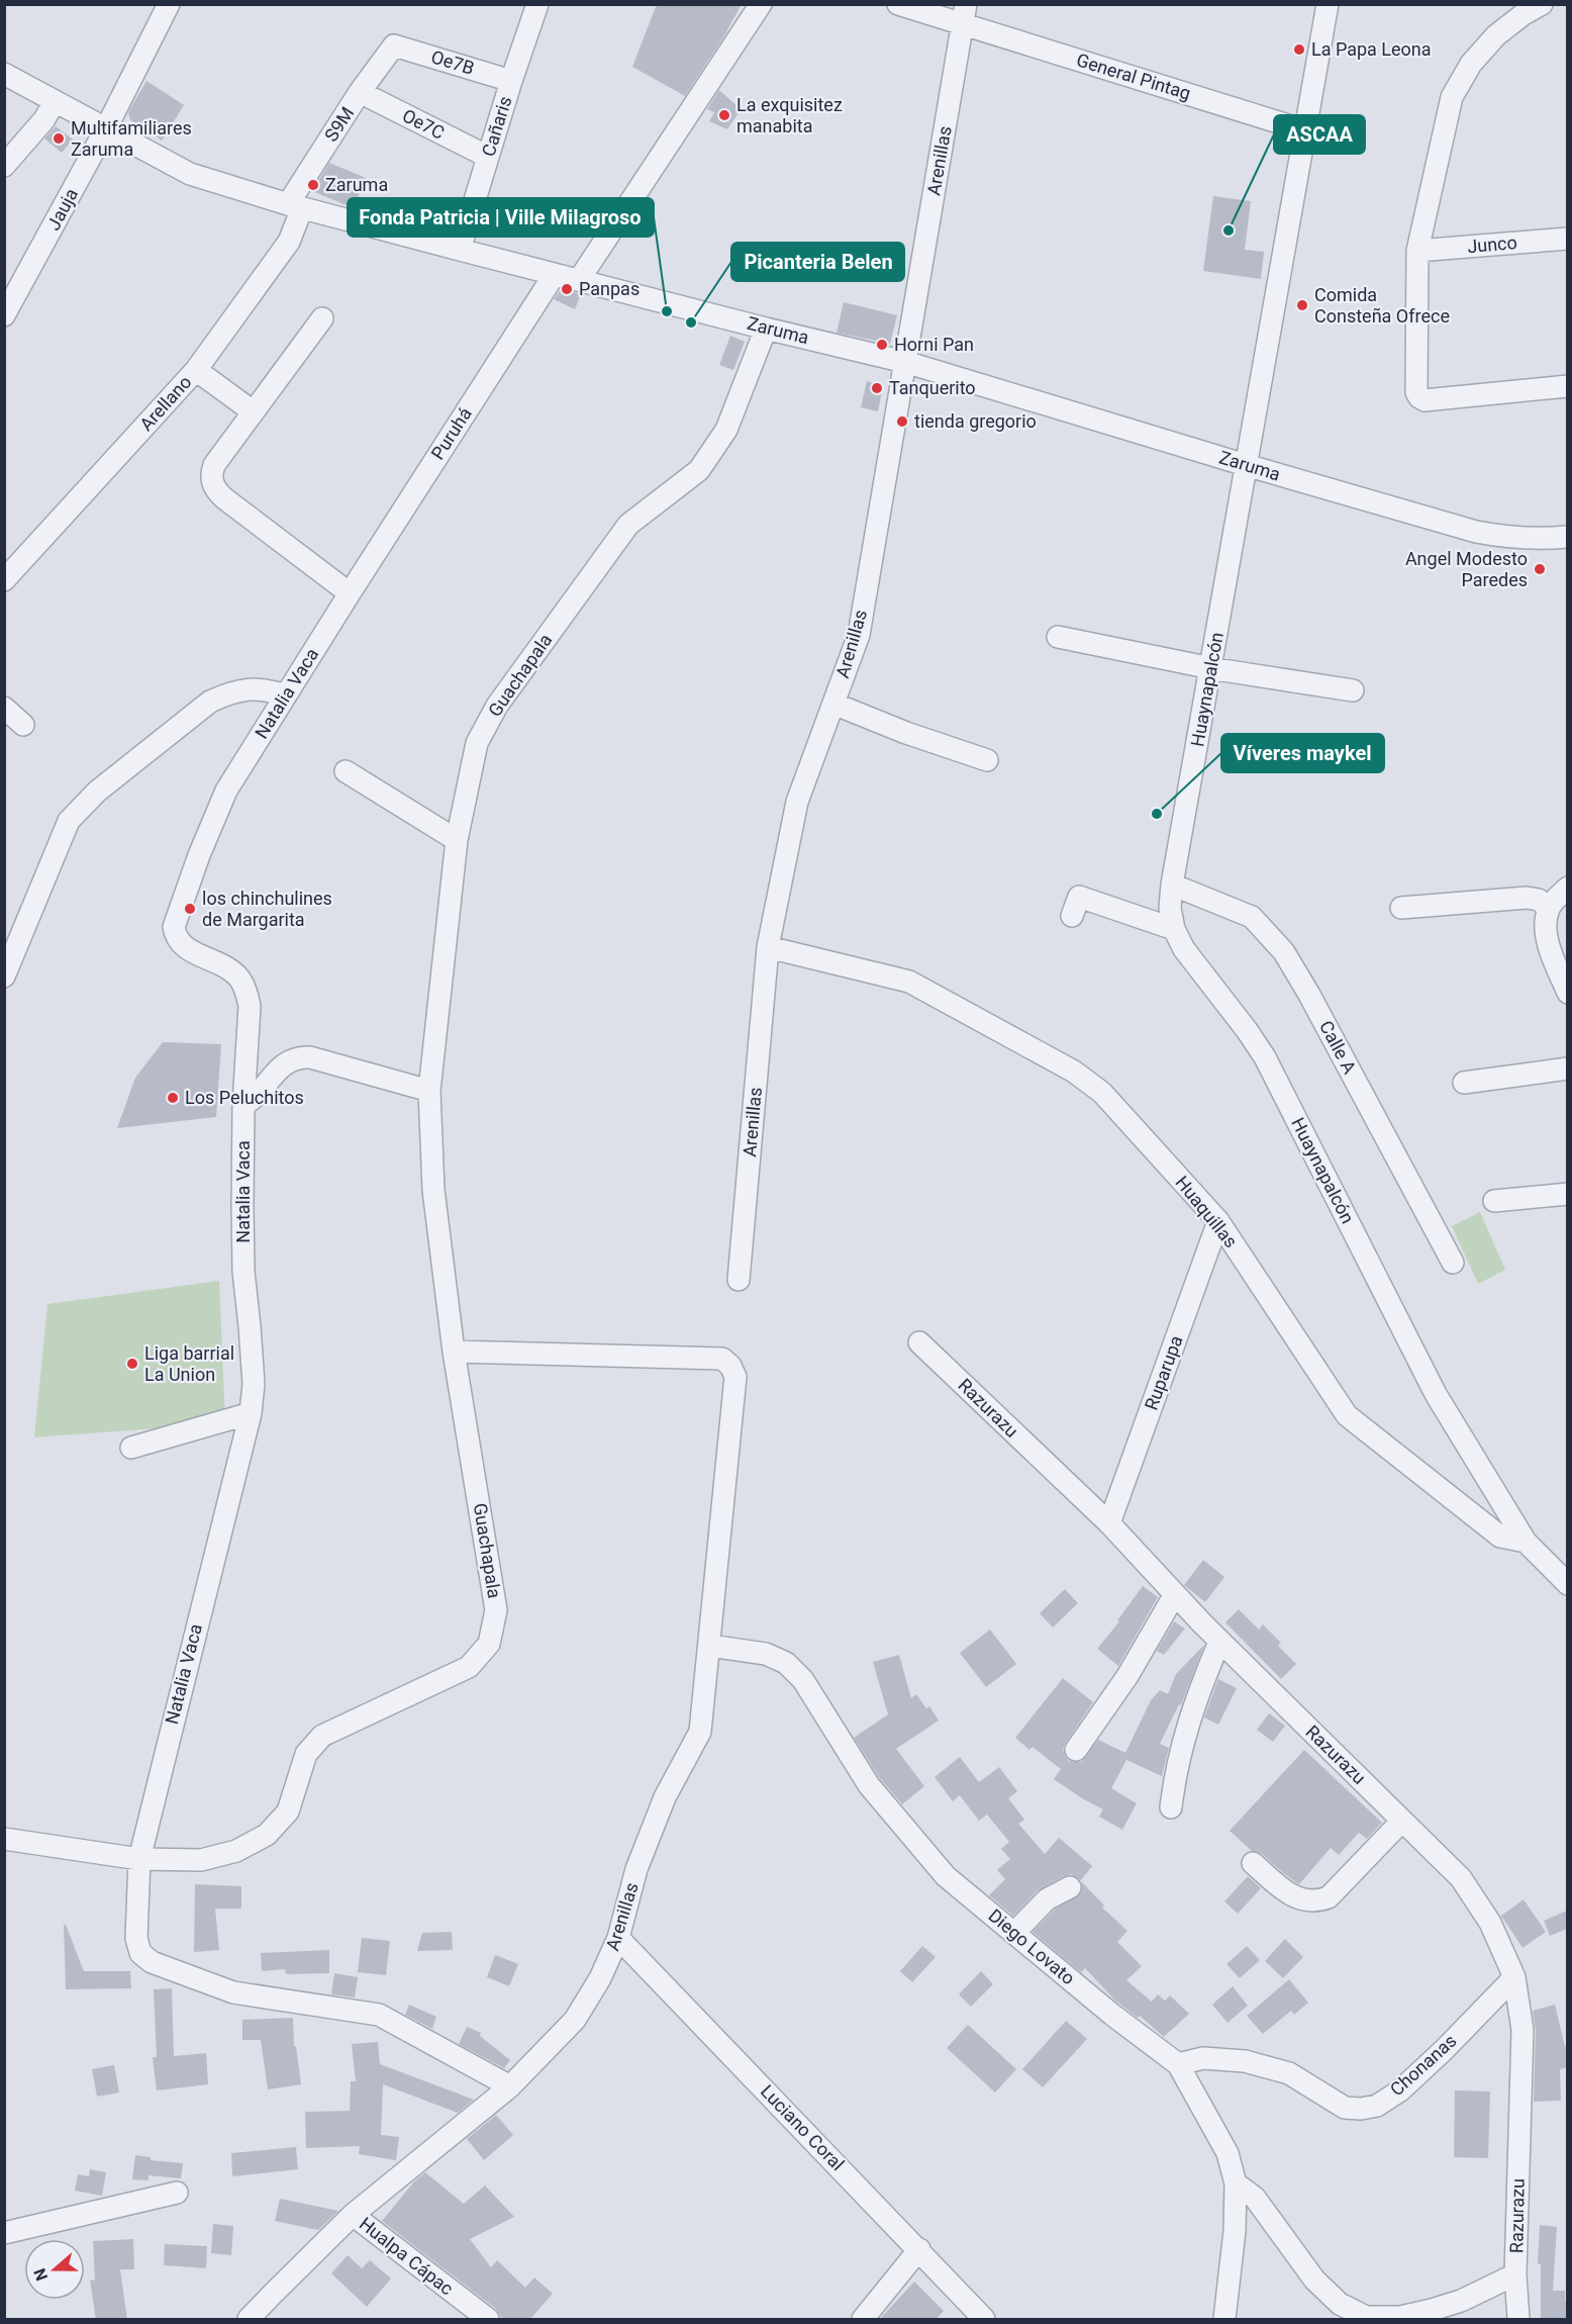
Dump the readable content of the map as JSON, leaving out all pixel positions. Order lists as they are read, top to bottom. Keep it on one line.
{"streets":{"street":["Oe7B","General Pintag","S9M","Oe7C","Cañaris","Arenillas","Jauja","Junco","Zaruma","Arellano","Puruhá","Guachapala","Huaynapalcón","Natalia Vaca","Calle A","Huaquillas","Ruparupa","Razurazu","Diego Lovato","Chonanas","Luciano Coral","Hualpa Cápac"]},"crossings":[["Oe7B","S9M"],["Oe7B","Cañaris"],["General Pintag","Arenillas"],["General Pintag","Huaynapalcón"],["S9M","Oe7C"],["S9M","Zaruma"],["S9M","Arellano"],["Oe7C","Cañaris"],["Cañaris","Zaruma"],["Arenillas","Zaruma"],["Arenillas","Guachapala"],["Arenillas","Natalia Vaca"],["Arenillas","Huaquillas"],["Arenillas","Diego Lovato"],["Arenillas","Luciano Coral"],["Arenillas","Hualpa Cápac"],["Jauja","Zaruma"],["Zaruma","Arellano"],["Zaruma","Puruhá"],["Zaruma","Guachapala"],["Zaruma","Huaynapalcón"],["Puruhá","Natalia Vaca"],["Guachapala","Natalia Vaca"],["Huaynapalcón","Calle A"],["Huaynapalcón","Huaquillas"],["Huaquillas","Ruparupa"],["Ruparupa","Razurazu"],["Razurazu","Diego Lovato"],["Razurazu","Chonanas"],["Diego Lovato","Chonanas"]],"places":["La Papa Leona","La exquisitez manabita","Multifamiliares Zaruma","Zaruma","ASCAA","Panpas","Comida Consteña Ofrece","Fonda Patricia | Ville Milagroso","Picanteria Belen","Horni Pan","Tanquerito","tienda gregorio","Angel Modesto Paredes","Víveres maykel","los chinchulines de Margarita","Los Peluchitos","Liga barrial La Union"],"north":"left"}
